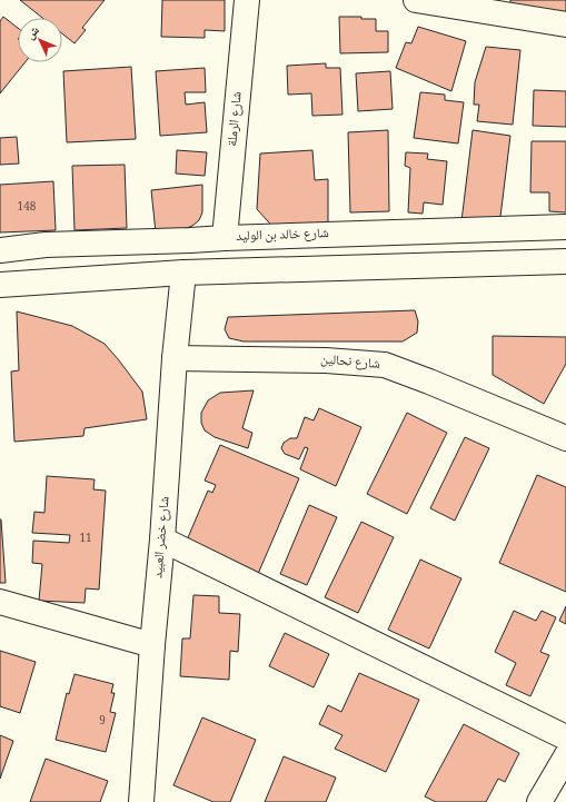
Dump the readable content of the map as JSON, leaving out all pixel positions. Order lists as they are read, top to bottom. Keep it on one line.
{"streets":{"street":["شارع الرملة","شارع خالد بن الوليد","شارع نحالين","شارع خضر العبيد"]},"crossings":[["شارع الرملة","شارع خالد بن الوليد"],["شارع نحالين","شارع خضر العبيد"]],"house_numbers":["148","11","9"],"north":"top left"}
